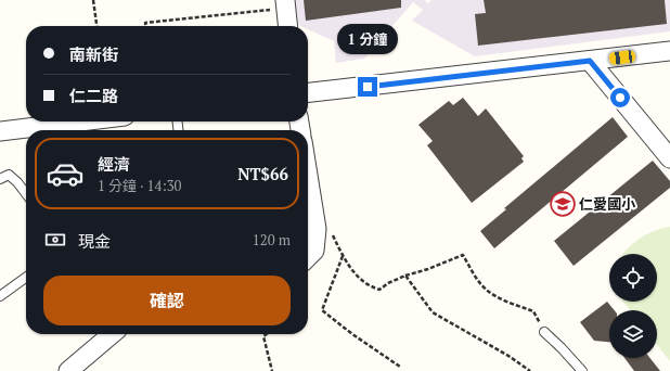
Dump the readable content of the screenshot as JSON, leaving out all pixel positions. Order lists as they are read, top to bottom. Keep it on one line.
{"places":{"school or university":["仁愛國小"]},"page":{"bubble":"1 分鐘","banner":["南新街","仁二路"],"list":[{"name":"經濟","note":"1 分鐘 · 14:30","value":"NT$66"}],"pay":["現金","120 m"],"buttons":"確認"}}
